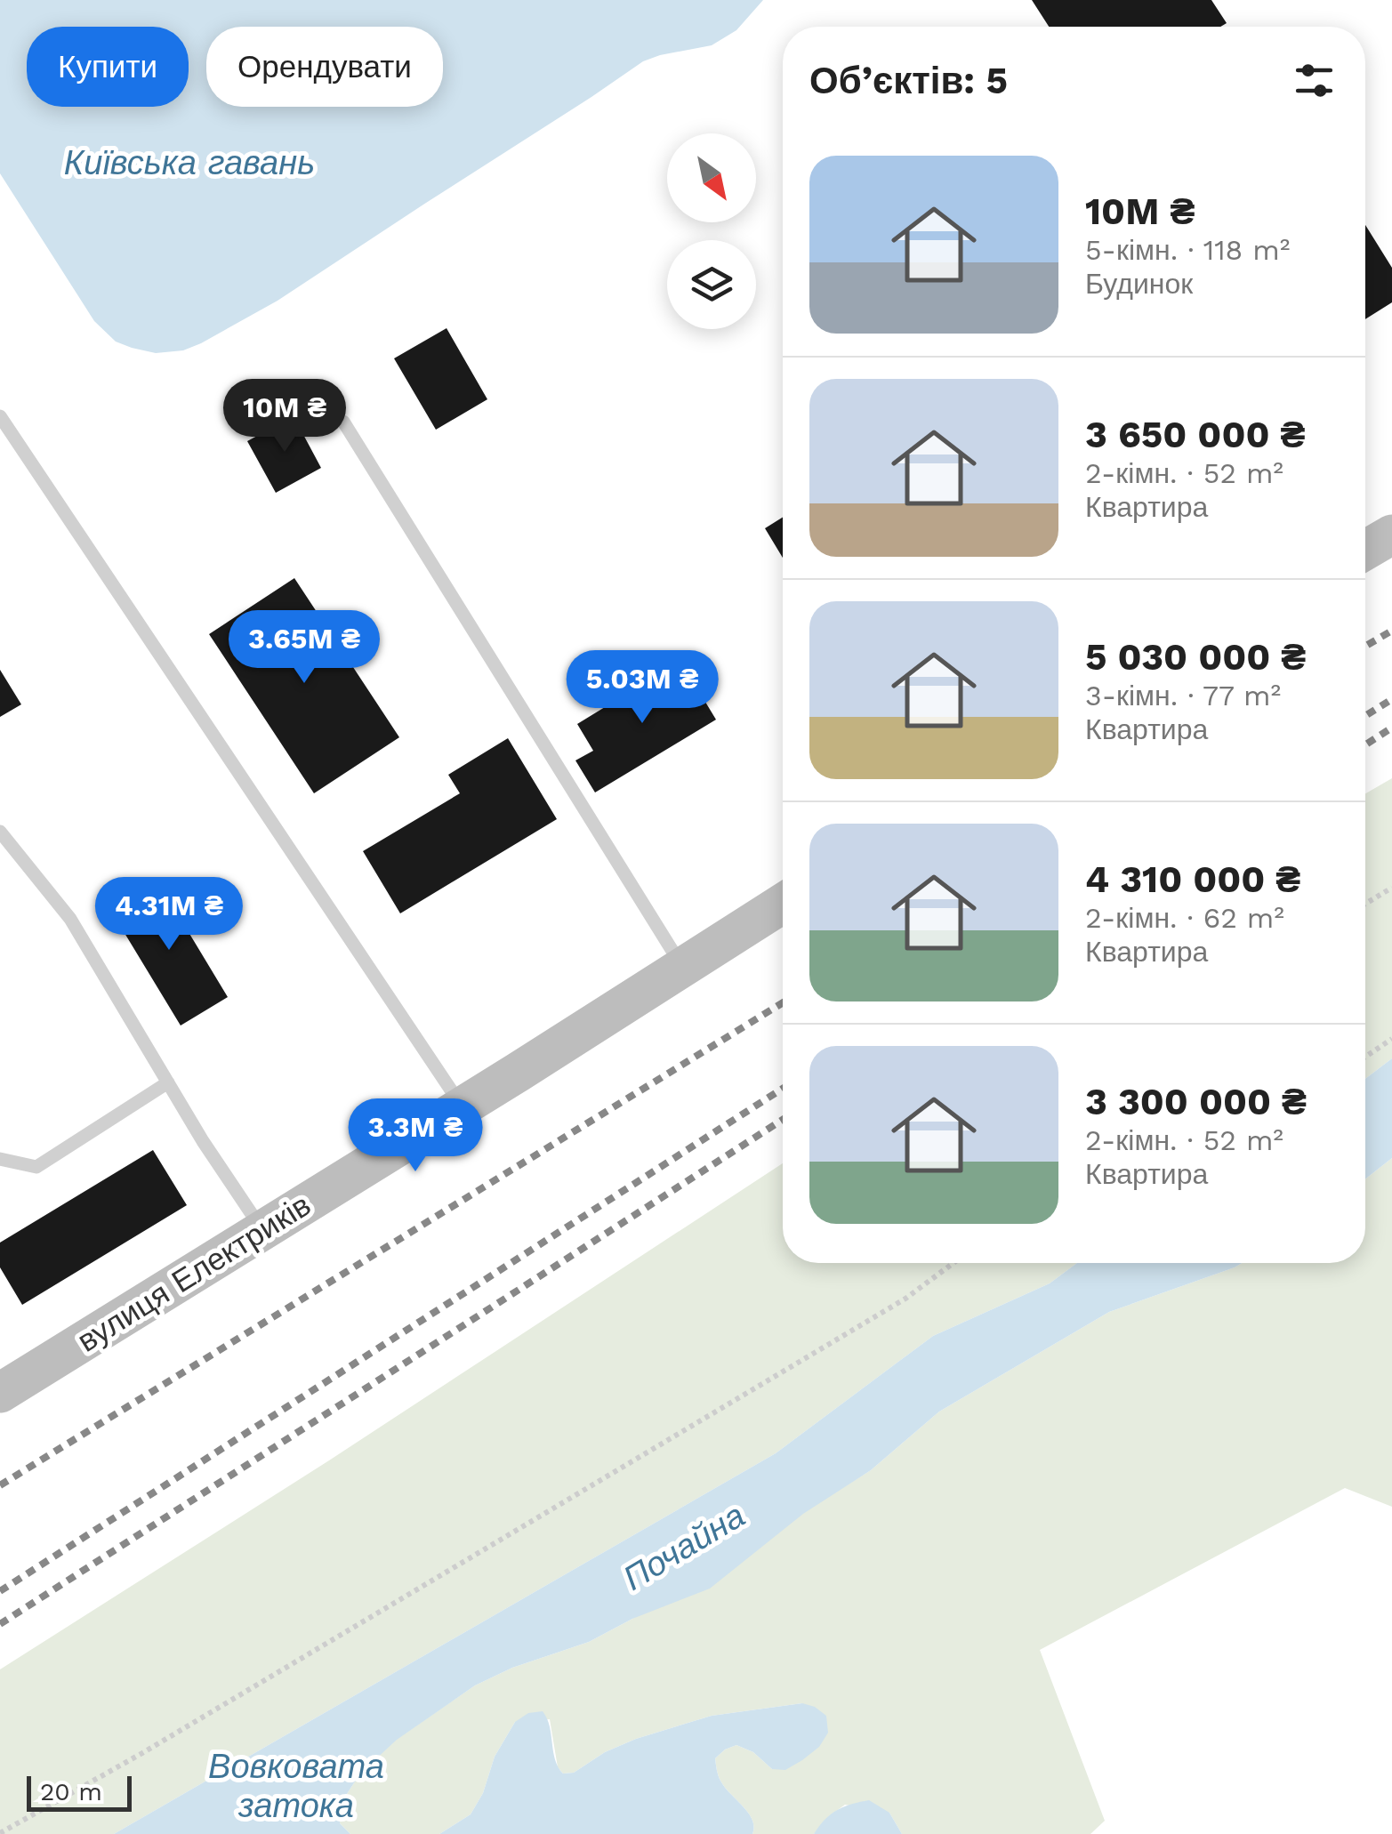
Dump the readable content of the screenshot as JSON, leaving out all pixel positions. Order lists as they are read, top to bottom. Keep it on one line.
{"streets":{"street":["вулиця Електриків"]},"water":["Київська гавань","Почайна","Вовковата затока"],"scale_bar":"20 m","north":"bottom right","page":{"chip":["Купити","Орендувати"],"heading":"Об’єктів: 5","list":[{"name":"10M ₴","note":"5-кімн. · 118 m² · Будинок"},{"name":"3 650 000 ₴","note":"2-кімн. · 52 m² · Квартира"},{"name":"5 030 000 ₴","note":"3-кімн. · 77 m² · Квартира"},{"name":"4 310 000 ₴","note":"2-кімн. · 62 m² · Квартира"},{"name":"3 300 000 ₴","note":"2-кімн. · 52 m² · Квартира"}],"price":["10M ₴","3.65M ₴","5.03M ₴","4.31M ₴","3.3M ₴"],"scale":"20 m"}}
